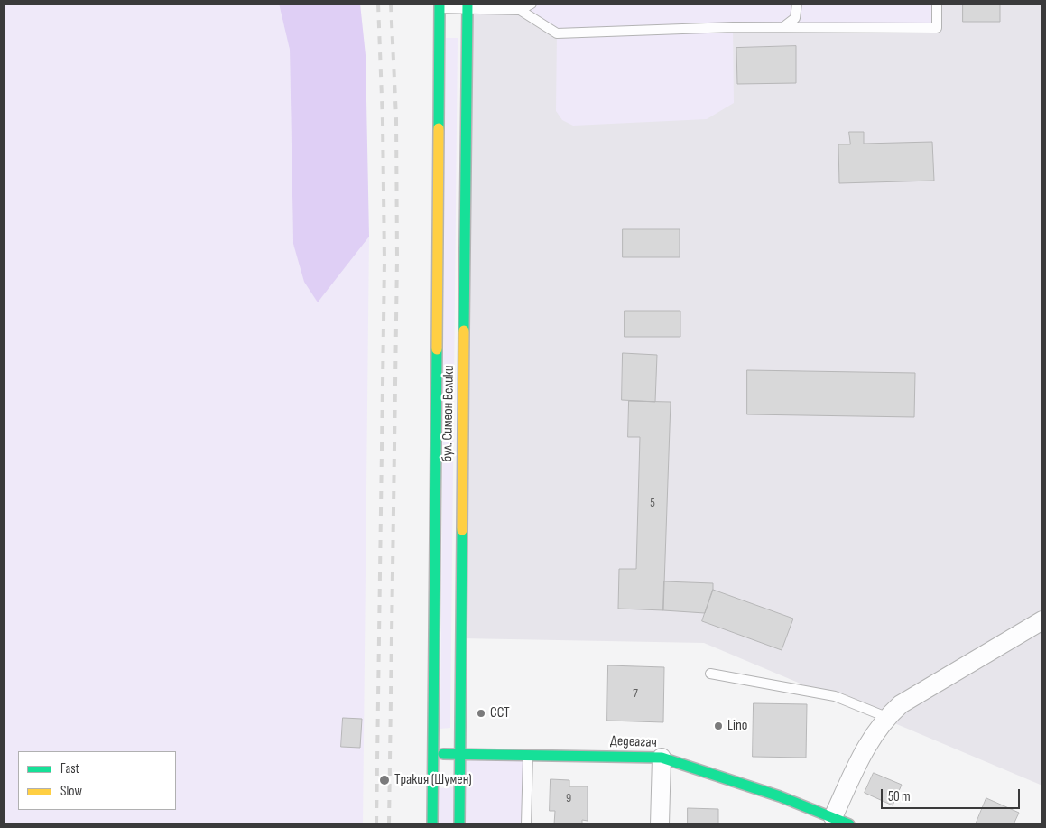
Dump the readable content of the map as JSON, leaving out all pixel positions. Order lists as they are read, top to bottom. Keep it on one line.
{"streets":{"main road":["бул. Симеон Велики","Дедеагач"]},"crossings":[["бул. Симеон Велики","Дедеагач"]],"places":["ССТ","Lino","Tракия (Шумен)"],"house_numbers":["5","7","9"],"legend":["Fast","Slow"],"scale_bar":"50 m"}
